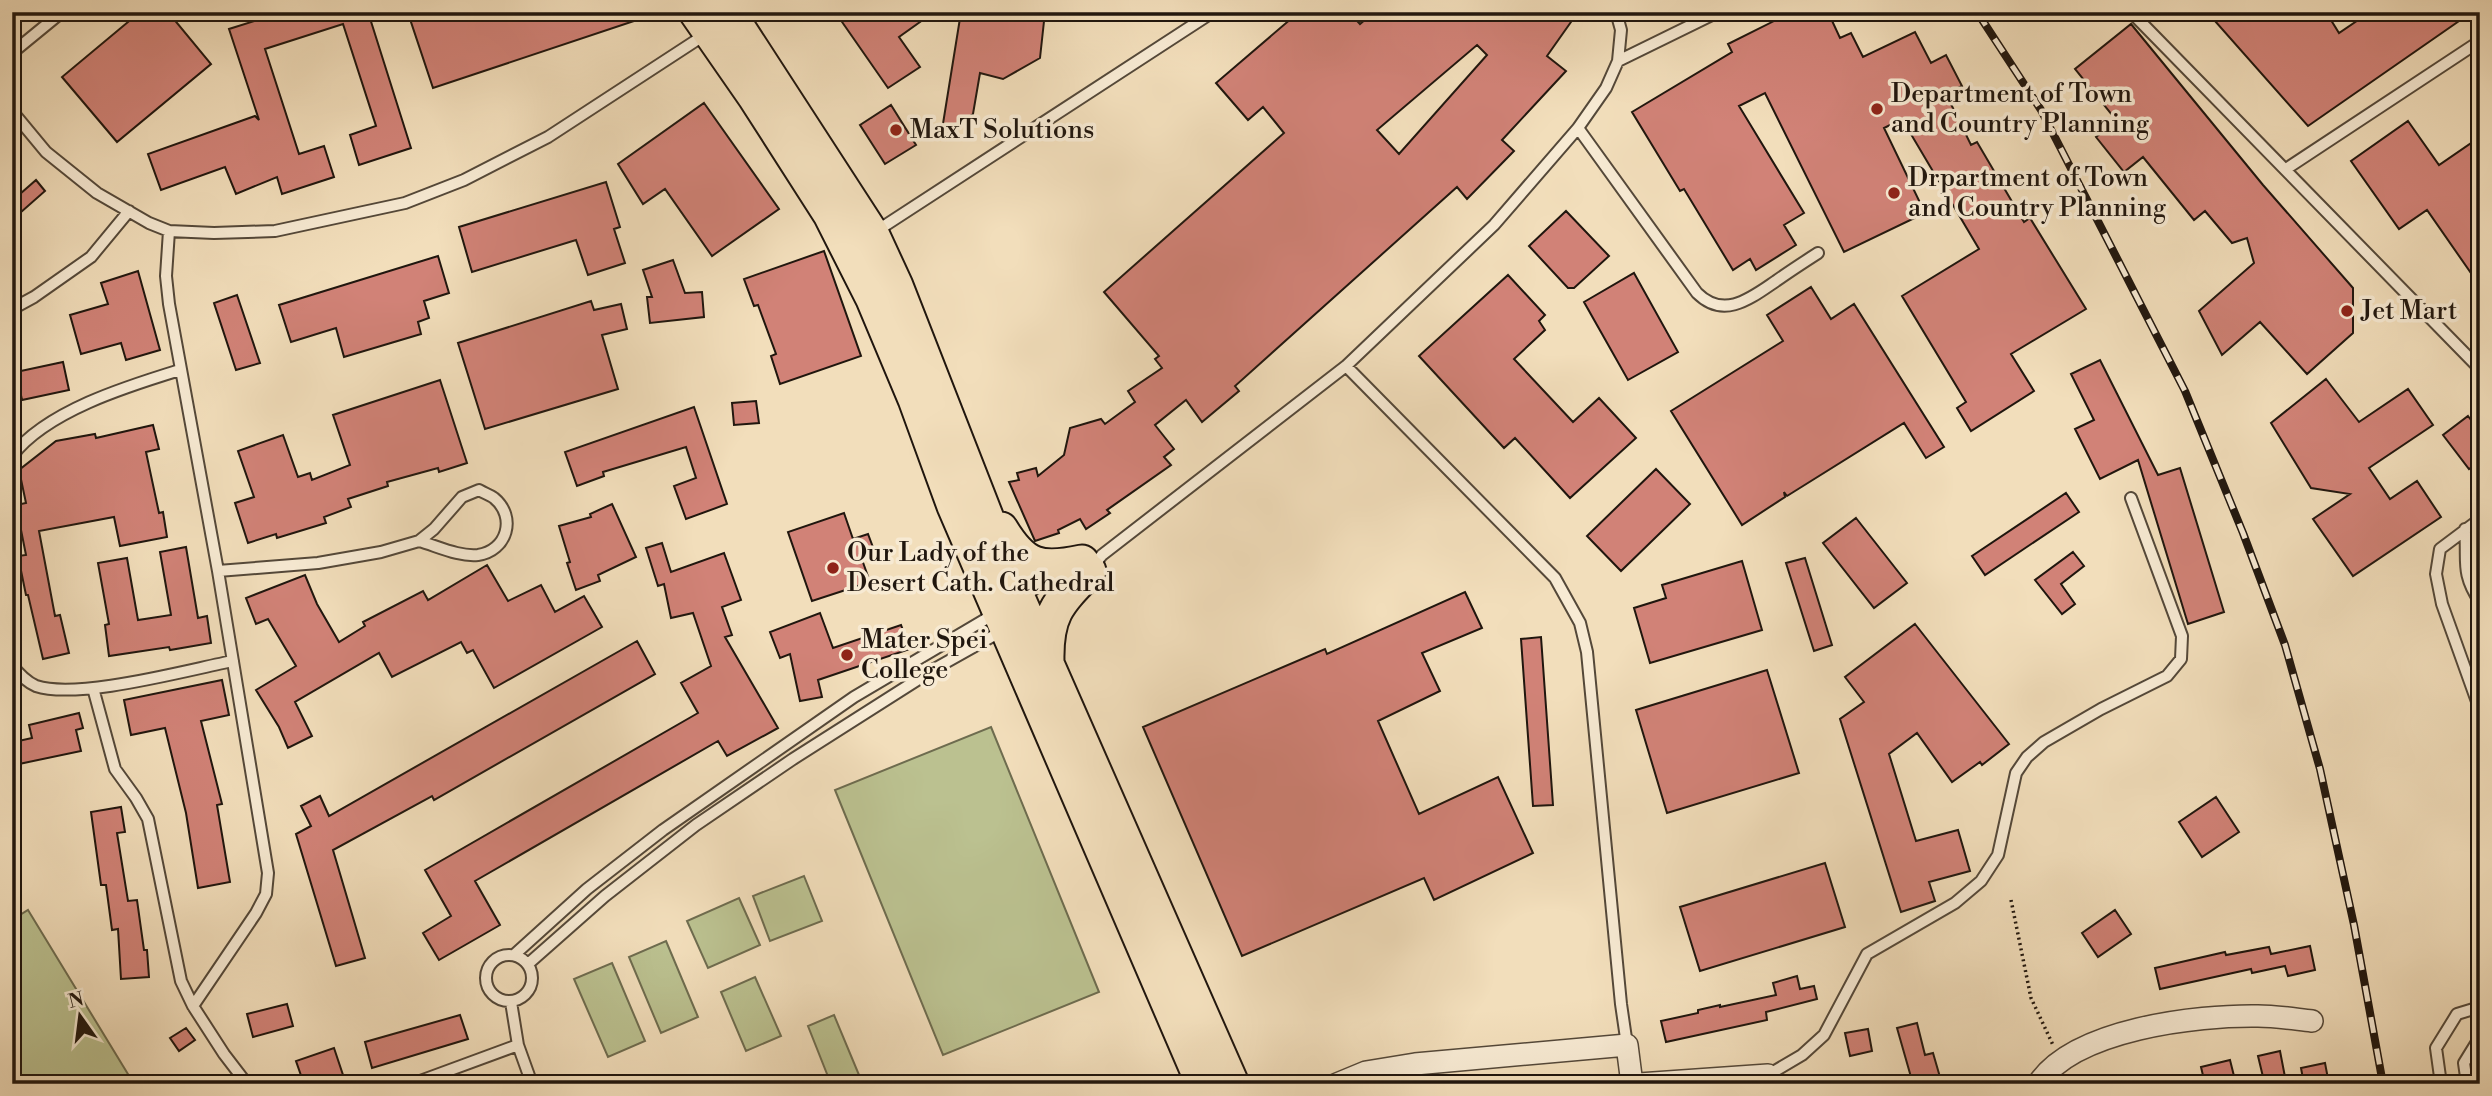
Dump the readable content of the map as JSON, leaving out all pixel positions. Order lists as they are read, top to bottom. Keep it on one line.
{"places":["Department of Town and Country Planning","MaxT Solutions","Drpartment of Town and Country Planning","Jet Mart","Our Lady of the Desert Cath. Cathedral","Mater Spei College"],"north":"top"}
